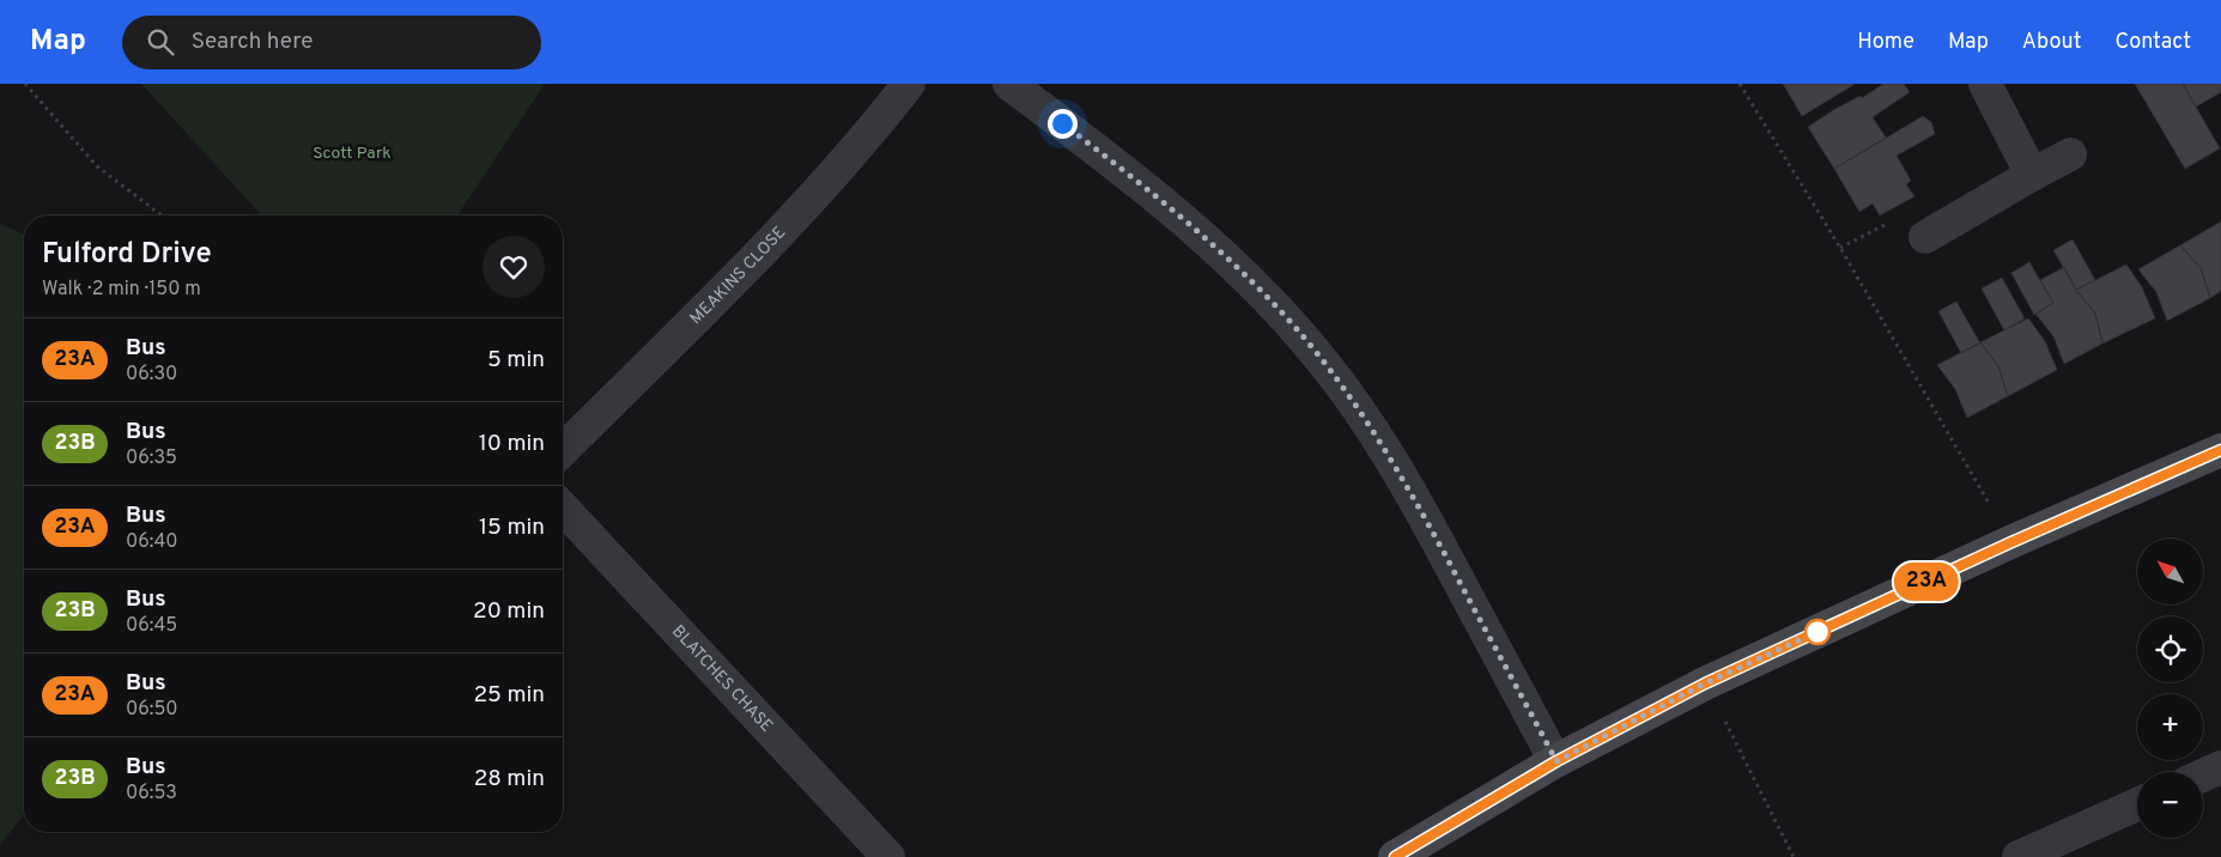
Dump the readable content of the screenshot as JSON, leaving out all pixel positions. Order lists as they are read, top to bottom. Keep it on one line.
{"streets":{"street":["MEAKINS CLOSE","BLATCHES CHASE"]},"parks":["Scott Park"],"lines":["bus line 23A"],"north":"top left","page":{"header":"Map","search":"Search here","nav":["Home","Map","About","Contact"],"on_map":"23A","heading":["Fulford Drive","Walk · 2 min · 150 m"],"list":[{"mark":"23A","name":"Bus","note":"06:30","value":"5 min"},{"mark":"23B","name":"Bus","note":"06:35","value":"10 min"},{"mark":"23A","name":"Bus","note":"06:40","value":"15 min"},{"mark":"23B","name":"Bus","note":"06:45","value":"20 min"},{"mark":"23A","name":"Bus","note":"06:50","value":"25 min"},{"mark":"23B","name":"Bus","note":"06:53","value":"28 min"}],"map_buttons":["+","−"]}}
